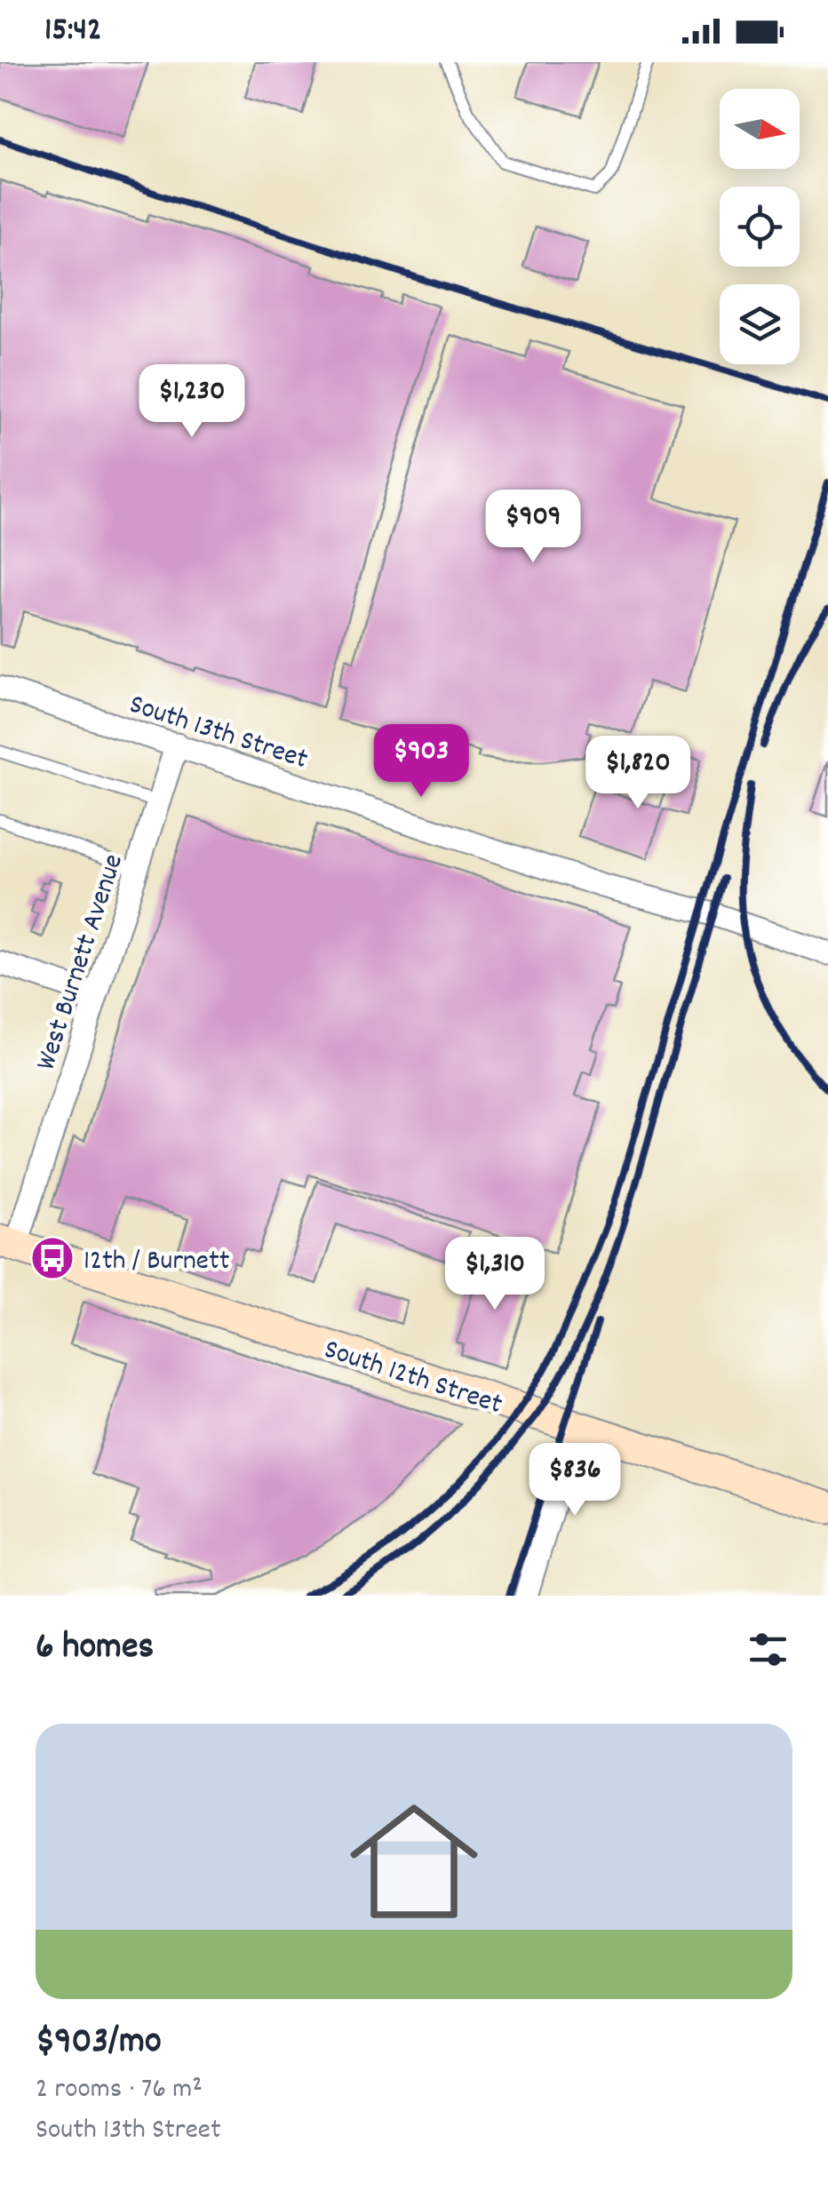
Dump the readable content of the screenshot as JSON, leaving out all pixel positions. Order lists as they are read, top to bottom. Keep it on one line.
{"streets":{"street":["South 13th Street","West Burnett Avenue","South 12th Street"]},"crossings":[["South 13th Street","West Burnett Avenue"],["West Burnett Avenue","South 12th Street"]],"places":{"bus stop":["12th / Burnett"]},"north":"right","page":{"status":"15:42","price":["$1,230","$909","$903","$1,820","$1,310","$836"],"heading":"6 homes","list":[{"name":"$903/mo","note":"2 rooms · 76 m² · South 13th Street"}]}}
